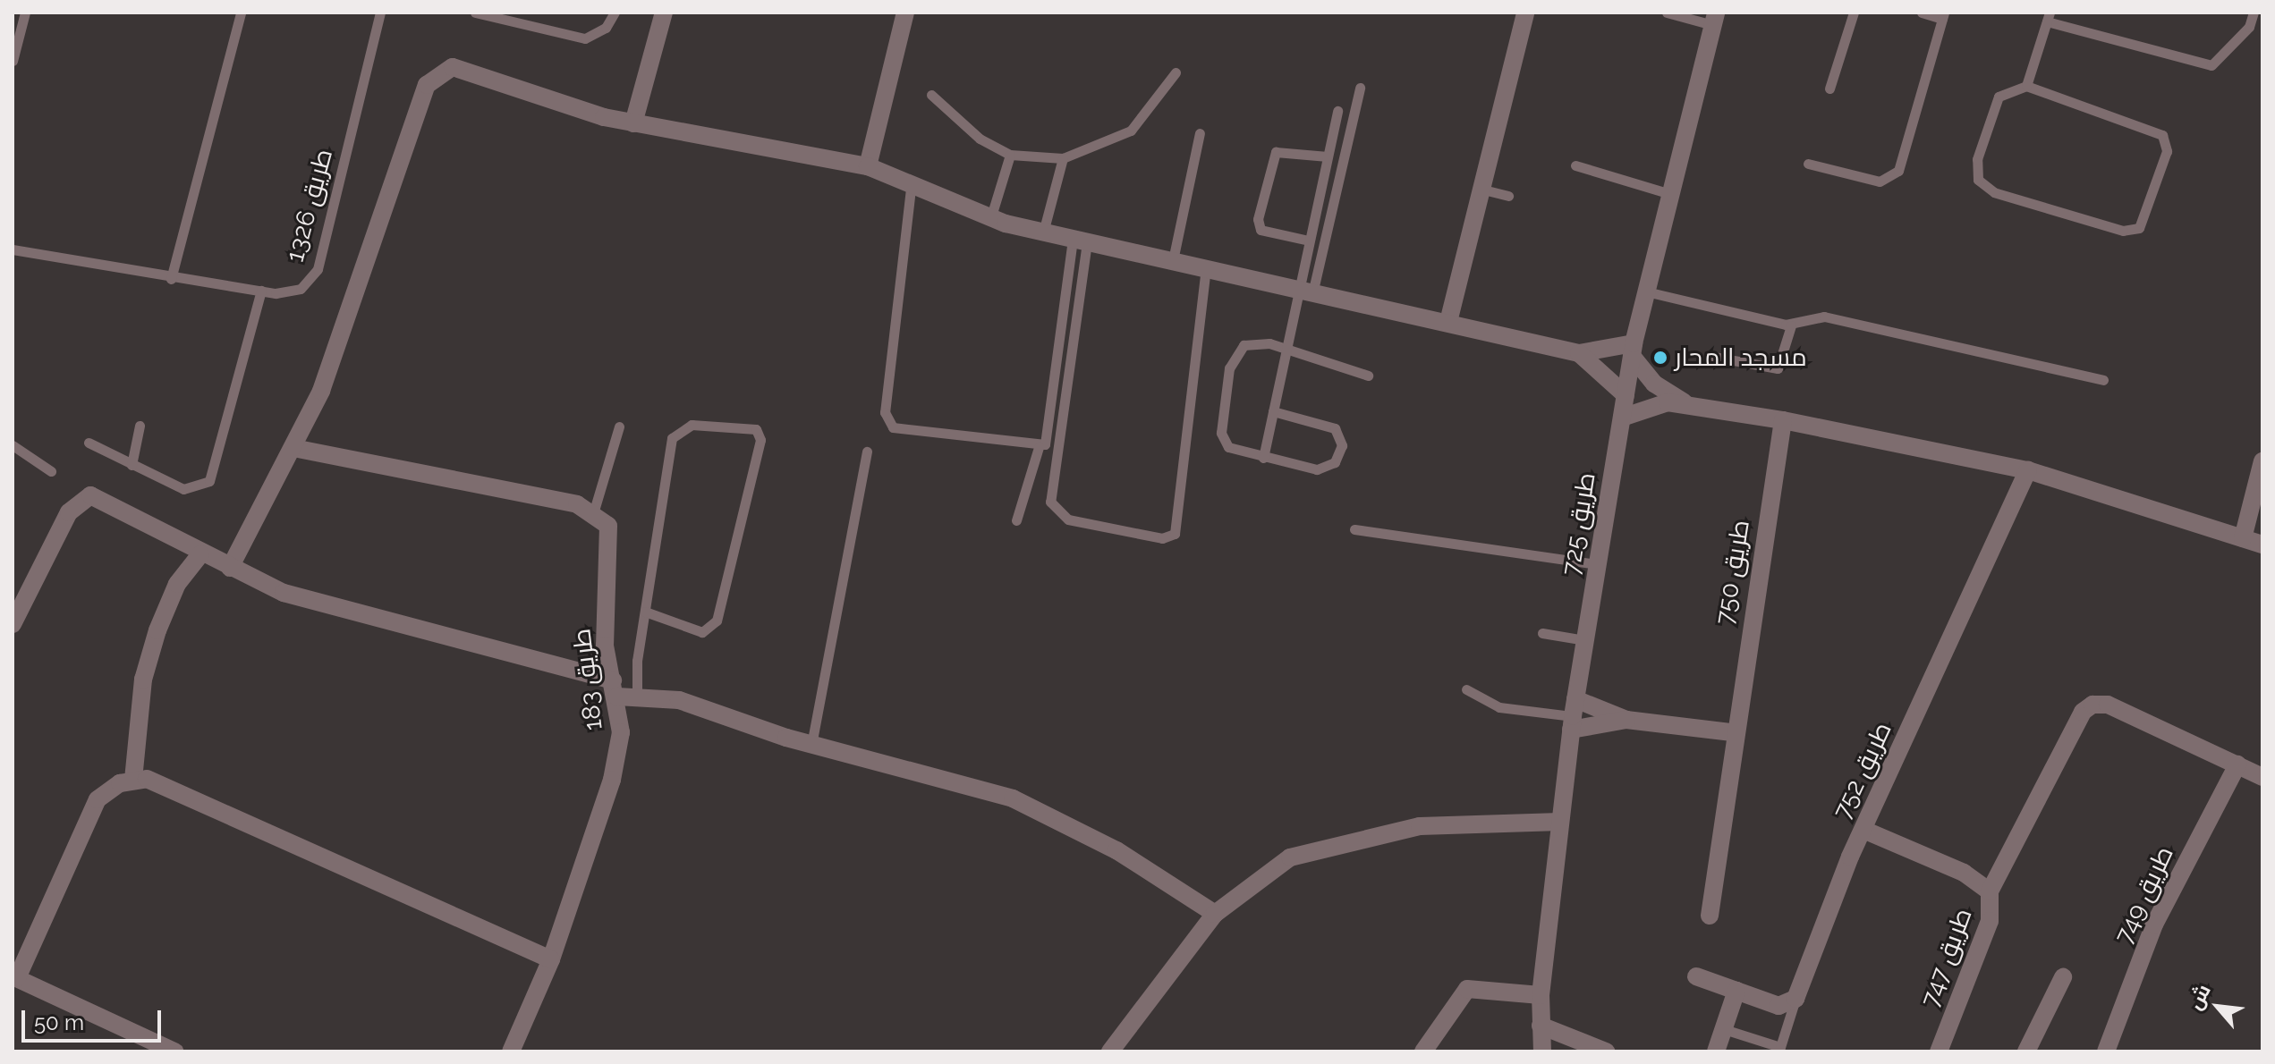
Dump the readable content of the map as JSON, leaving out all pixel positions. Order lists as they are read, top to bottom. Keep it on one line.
{"streets":{"street":["طريق 725","طريق 750","طريق 183","طريق 752","طريق 749","طريق 747"],"lane":["طريق 1326"]},"crossings":[["طريق 752","طريق 747"]],"places":["مسجد المحار"],"scale_bar":"50 m","north":"top left"}
